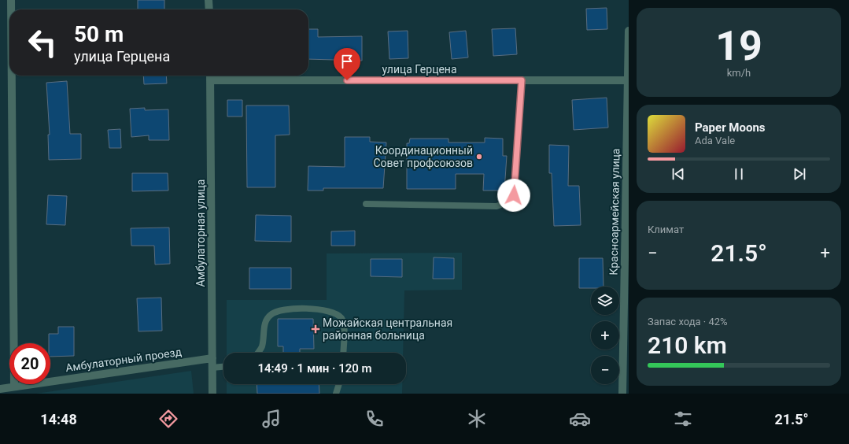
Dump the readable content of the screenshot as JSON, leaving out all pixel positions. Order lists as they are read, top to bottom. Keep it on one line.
{"streets":{"street":["улица Герцена","Красноармейская улица","Амбулаторная улица","Амбулаторный проезд"]},"crossings":[["улица Герцена","Красноармейская улица"],["улица Герцена","Амбулаторная улица"],["Амбулаторная улица","Амбулаторный проезд"]],"places":{"other":["Координационный Совет профсоюзов"],"health":["Можайская центральная районная больница"]},"page":{"tile":[["19","km/h"],"Климат",["Запас хода · 42%","210 km"]],"turn":["50 m","улица Герцена"],"song":["Paper Moons","Ada Vale"],"heat":["−","21.5°","+"],"map_buttons":["+","−"],"limit":"20","trip":"14:49 · 1 мин · 120 m","tabs":["14:48","21.5°"]}}
